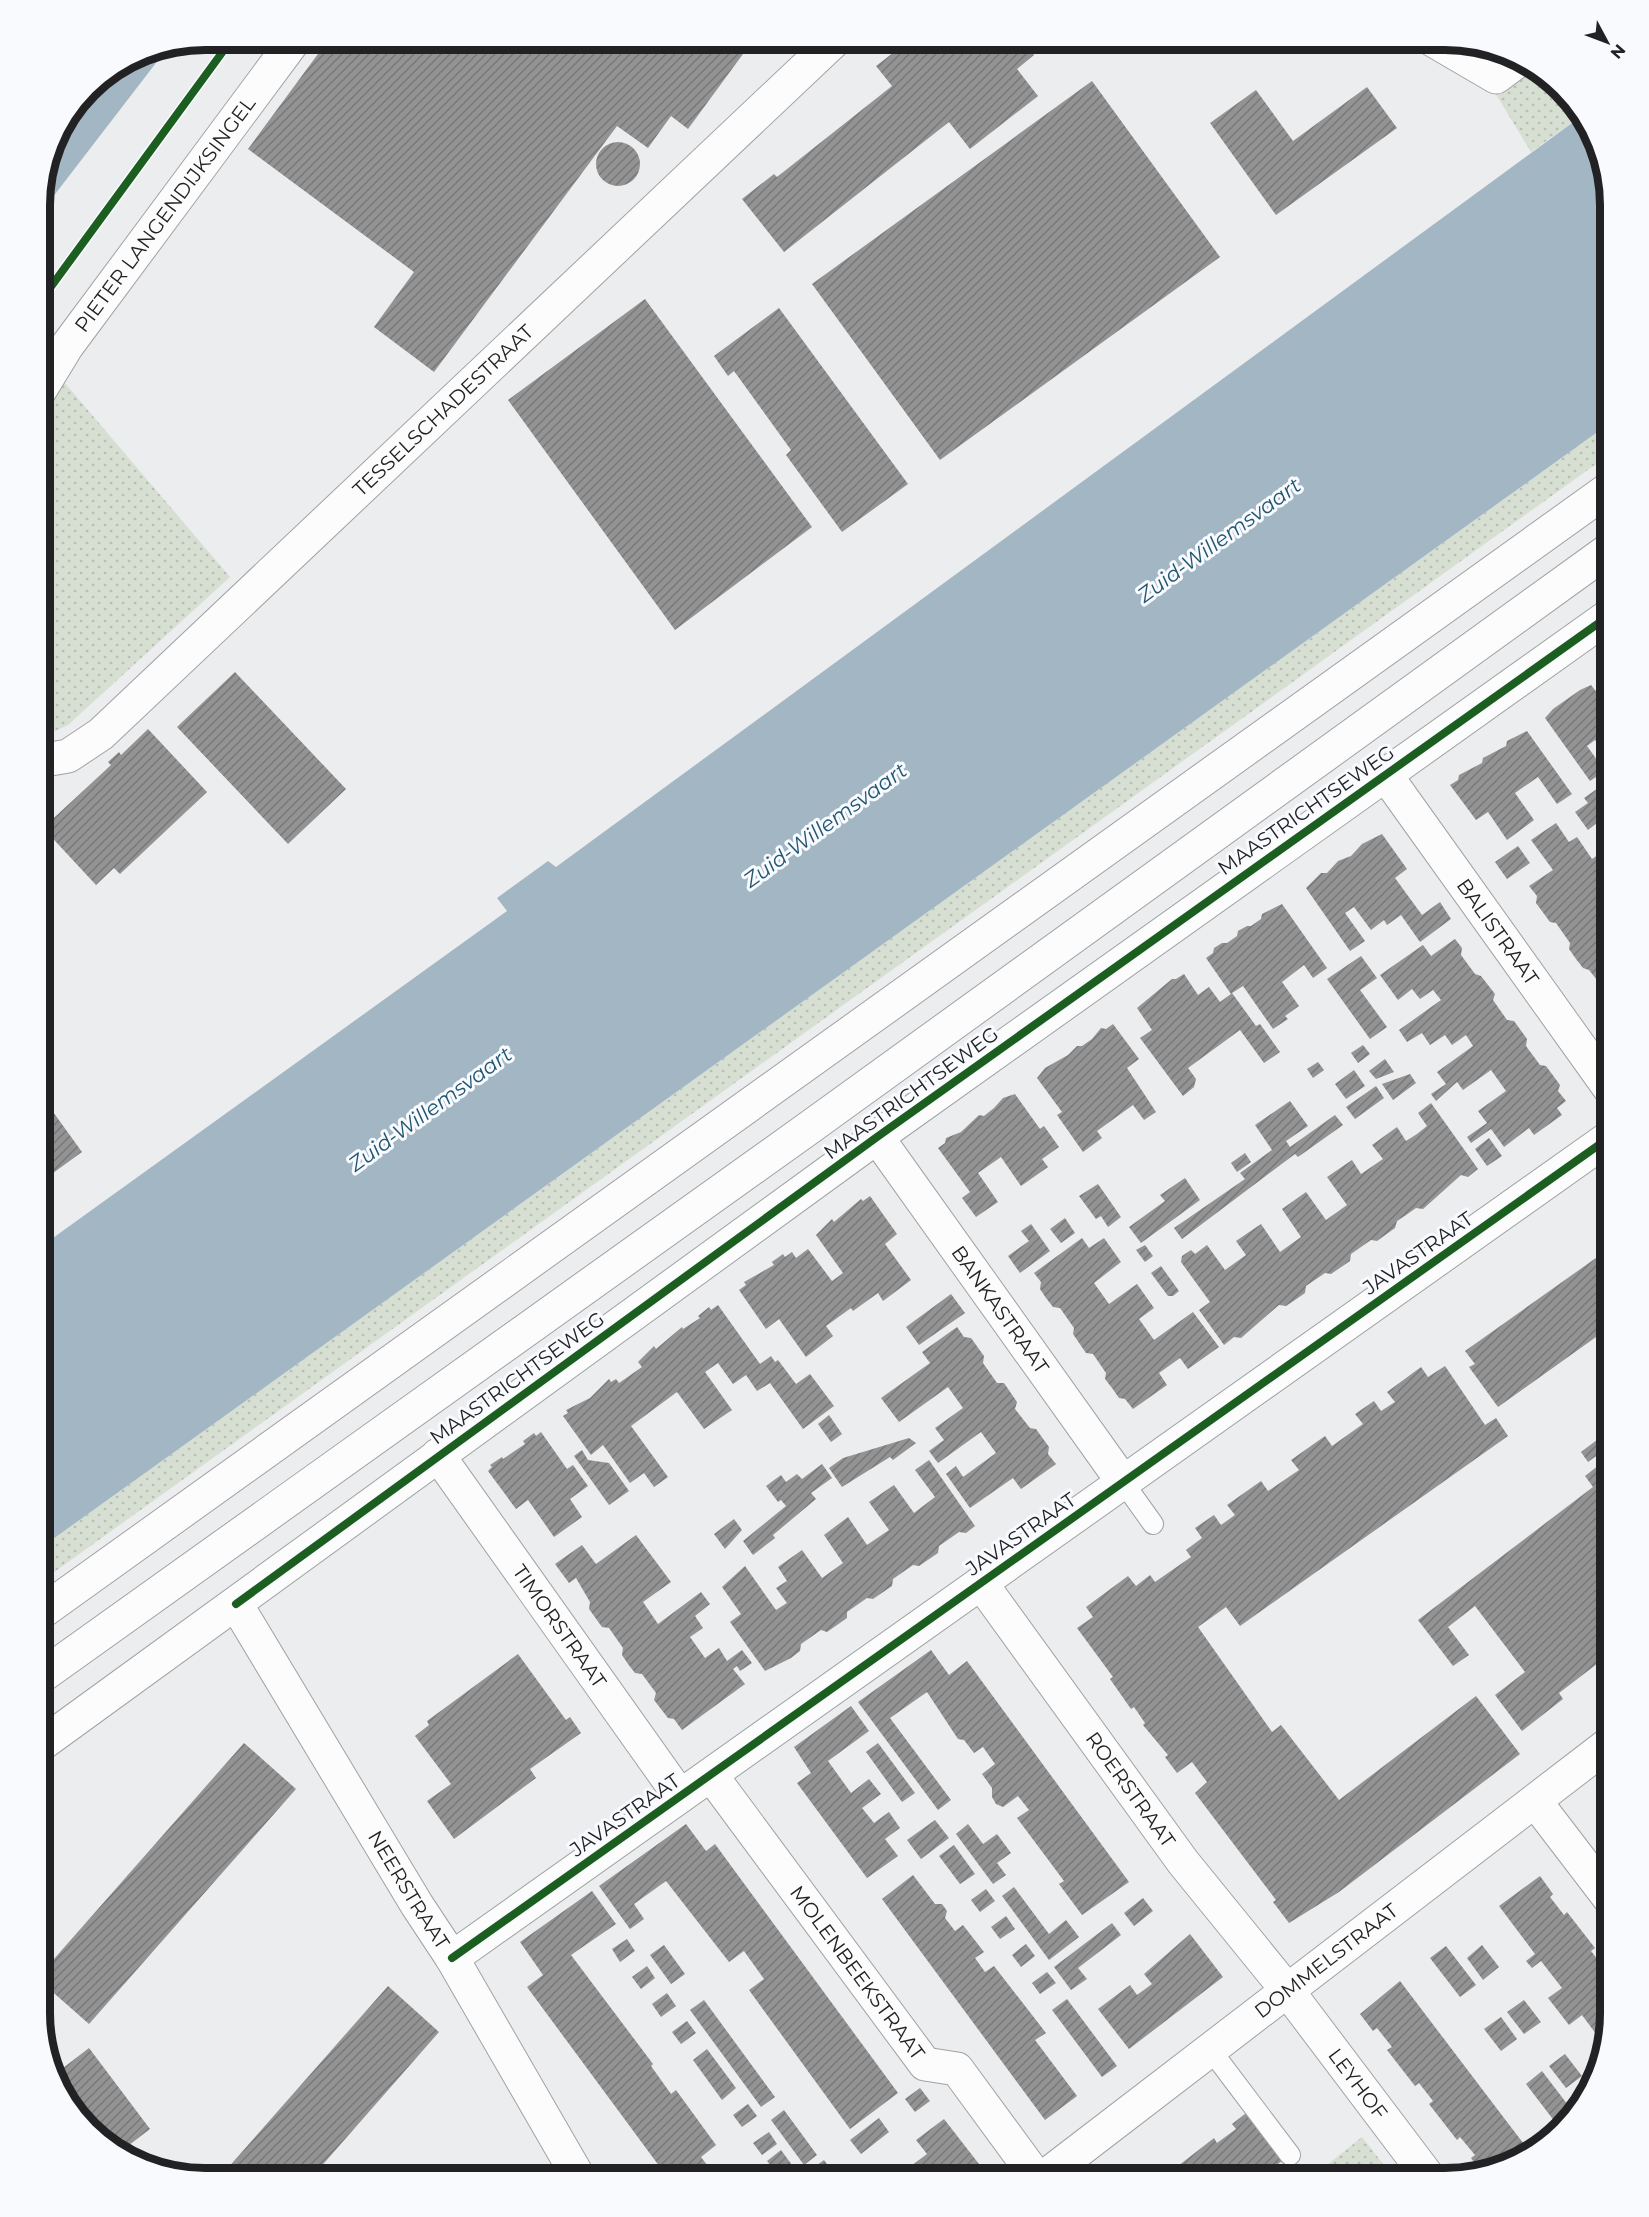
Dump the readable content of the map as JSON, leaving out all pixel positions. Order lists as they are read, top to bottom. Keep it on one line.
{"streets":{"street":["PIETER LANGENDIJKSINGEL","TESSELSCHADESTRAAT","MAASTRICHTSEWEG","BALISTRAAT","JAVASTRAAT","BANKASTRAAT","TIMORSTRAAT","ROERSTRAAT","NEERSTRAAT","DOMMELSTRAAT","MOLENBEEKSTRAAT","LEYHOF"]},"crossings":[["MAASTRICHTSEWEG","BALISTRAAT"],["MAASTRICHTSEWEG","BANKASTRAAT"],["MAASTRICHTSEWEG","TIMORSTRAAT"],["MAASTRICHTSEWEG","NEERSTRAAT"],["JAVASTRAAT","BANKASTRAAT"],["JAVASTRAAT","TIMORSTRAAT"],["JAVASTRAAT","ROERSTRAAT"],["JAVASTRAAT","NEERSTRAAT"],["JAVASTRAAT","MOLENBEEKSTRAAT"],["ROERSTRAAT","DOMMELSTRAAT"],["ROERSTRAAT","LEYHOF"],["DOMMELSTRAAT","LEYHOF"]],"water":["Zuid-Willemsvaart"],"north":"bottom right"}
